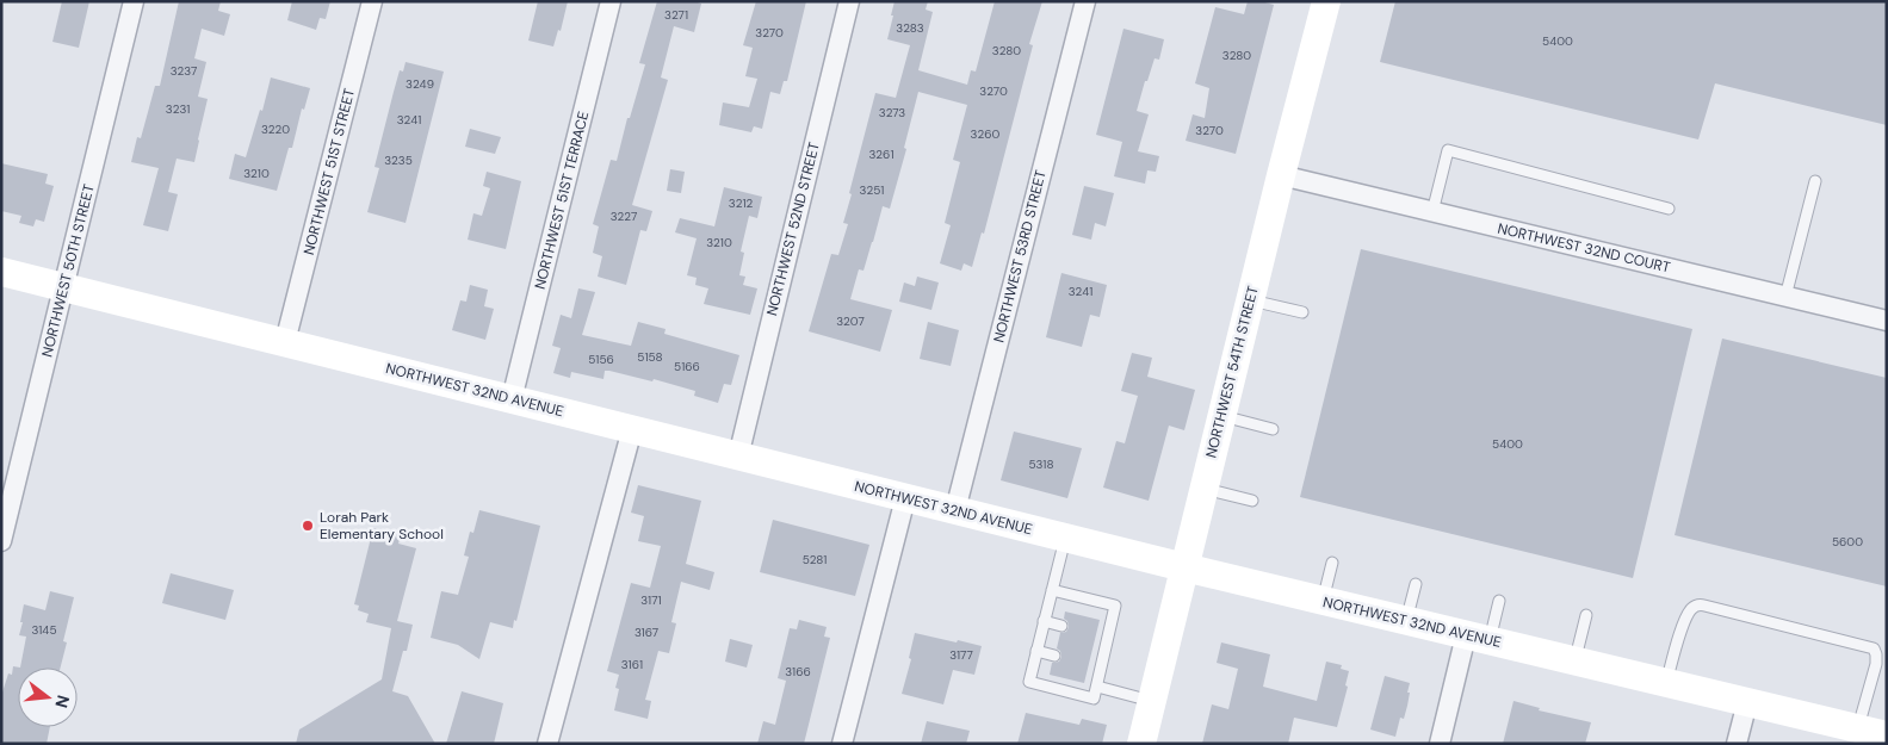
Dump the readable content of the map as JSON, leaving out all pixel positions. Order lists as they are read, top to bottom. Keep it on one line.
{"streets":{"main road":["NORTHWEST 54TH STREET","NORTHWEST 32ND AVENUE"],"street":["NORTHWEST 51ST STREET","NORTHWEST 51ST TERRACE","NORTHWEST 52ND STREET","NORTHWEST 32ND COURT","NORTHWEST 53RD STREET","NORTHWEST 50TH STREET"]},"crossings":[["NORTHWEST 51ST STREET","NORTHWEST 32ND AVENUE"],["NORTHWEST 51ST TERRACE","NORTHWEST 32ND AVENUE"],["NORTHWEST 52ND STREET","NORTHWEST 32ND AVENUE"],["NORTHWEST 32ND COURT","NORTHWEST 54TH STREET"],["NORTHWEST 53RD STREET","NORTHWEST 32ND AVENUE"],["NORTHWEST 50TH STREET","NORTHWEST 32ND AVENUE"],["NORTHWEST 54TH STREET","NORTHWEST 32ND AVENUE"]],"places":["Lorah Park Elementary School"],"house_numbers":["3271","3283","3270","5400","3280","3280","3237","3249","3270","3231","3273","3241","3220","3270","3260","3261","3235","3210","3251","3212","3227","3210","3241","3207","5158","5156","5166","5400","5318","5600","5281","3171","3145","3167","3177","3161","3166"],"north":"right"}
